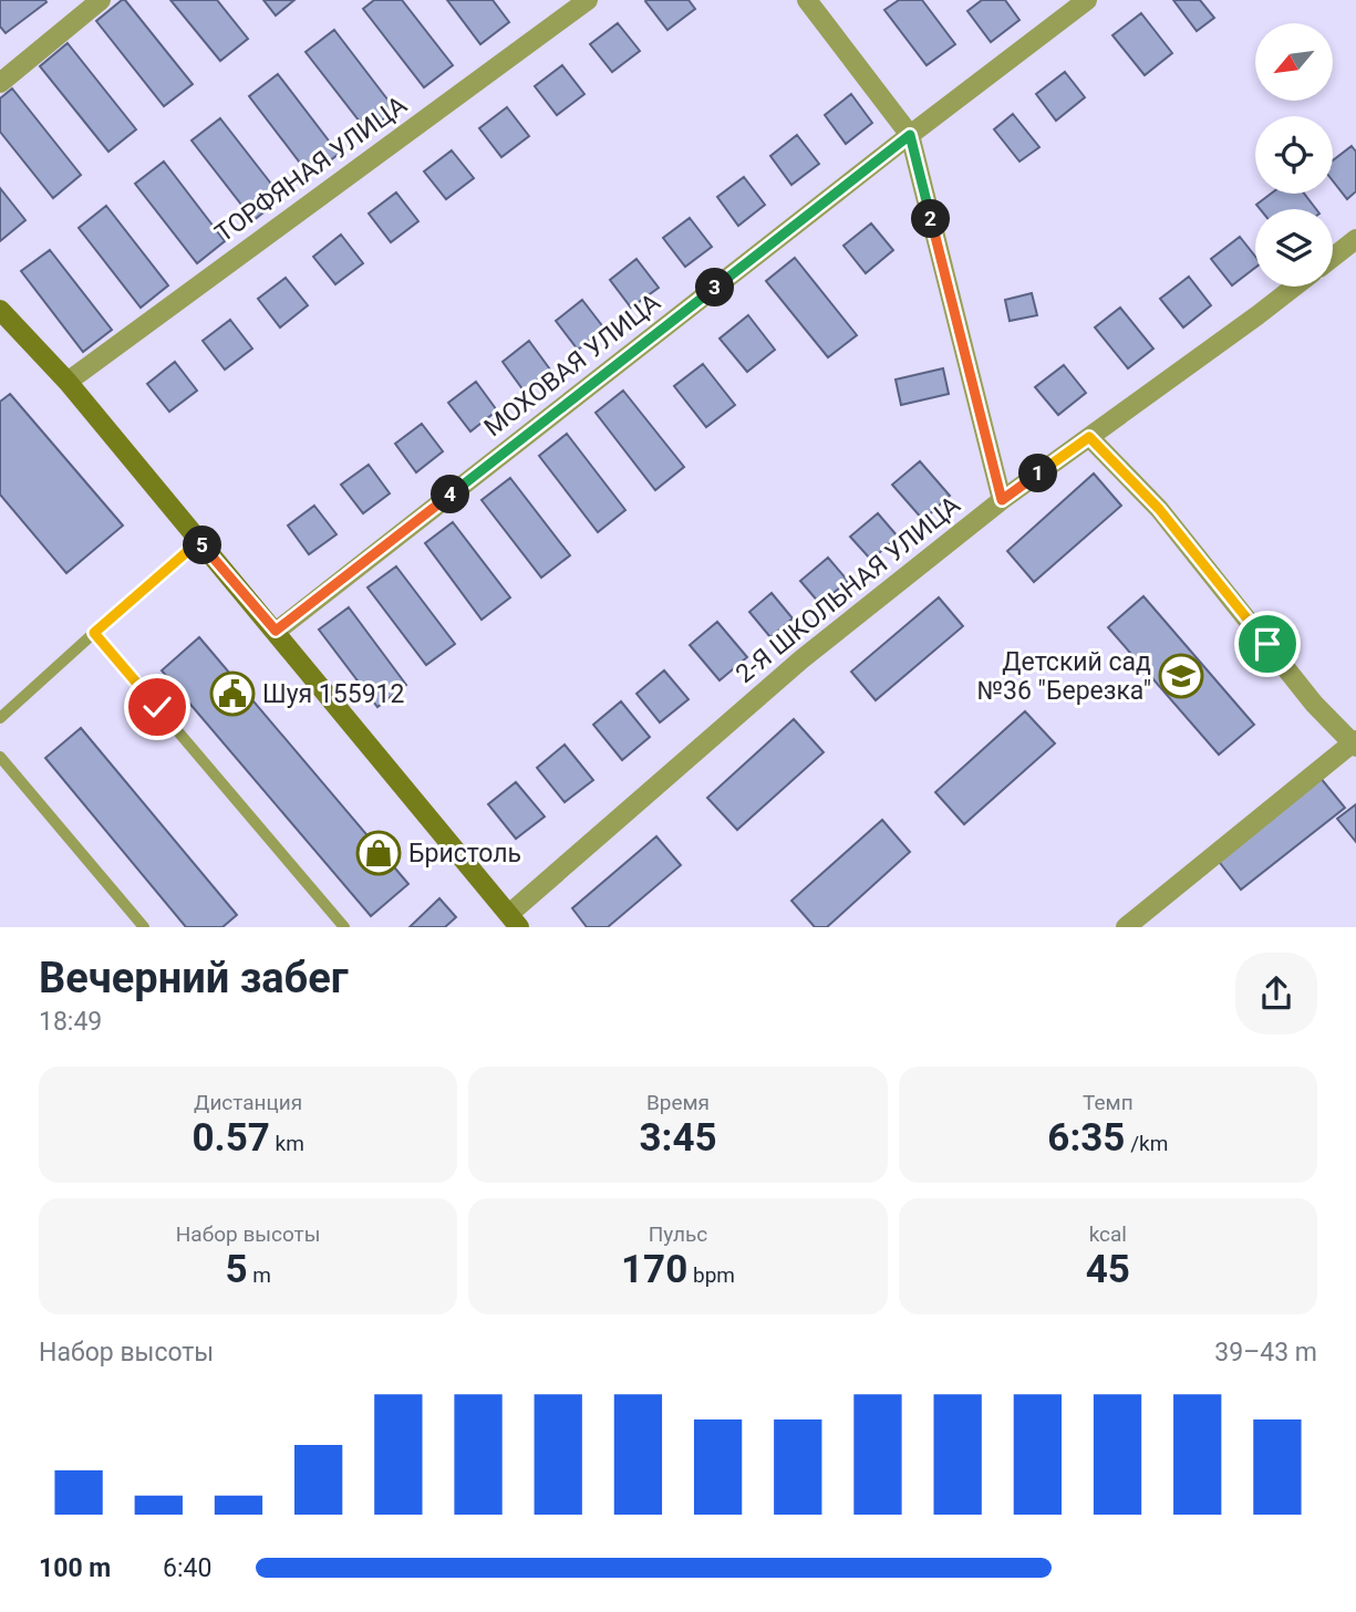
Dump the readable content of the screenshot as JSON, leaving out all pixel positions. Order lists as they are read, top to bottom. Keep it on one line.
{"streets":{"street":["ТОРФЯНАЯ УЛИЦА","МОХОВАЯ УЛИЦА","2-Я ШКОЛЬНАЯ УЛИЦА"]},"places":{"school or university":["Детский сад №36 \"Березка\""],"public building":["Шуя 155912"],"shop":["Бристоль"]},"north":"bottom left","page":{"pins":["2","3","1","4","5"],"heading":["Вечерний забег","18:49"],"stats":[["Дистанция","0.57 km"],["Время","3:45"],["Темп","6:35 /km"],["Набор высоты","5 m"],["Пульс","170 bpm"],["kcal","45"]],"chart":["Набор высоты","39–43 m"],"list":[{"name":"100 m","note":"6:40"}]}}
